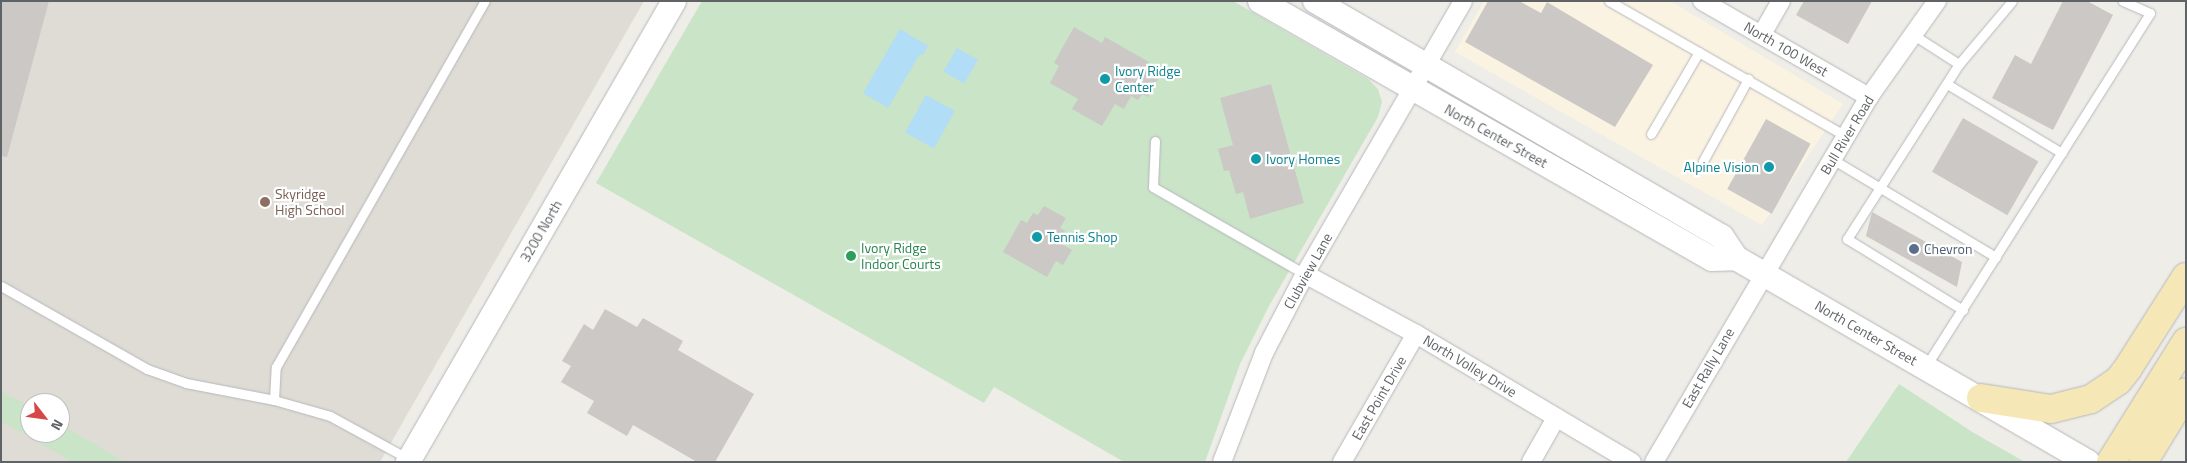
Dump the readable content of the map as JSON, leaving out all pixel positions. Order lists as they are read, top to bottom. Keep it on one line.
{"streets":{"street":["North 100 West","Bull River Road","North Center Street","3200 North","Clubview Lane","North Volley Drive","East Rally Lane","East Point Drive"]},"crossings":[["North 100 West","Bull River Road"],["Bull River Road","North Center Street"],["Bull River Road","East Rally Lane"],["North Center Street","Clubview Lane"],["North Center Street","East Rally Lane"],["Clubview Lane","North Volley Drive"],["North Volley Drive","East Point Drive"]],"places":["Ivory Ridge Center","Ivory Homes","Alpine Vision","Skyridge High School","Tennis Shop","Chevron","Ivory Ridge Indoor Courts"],"north":"bottom right"}
